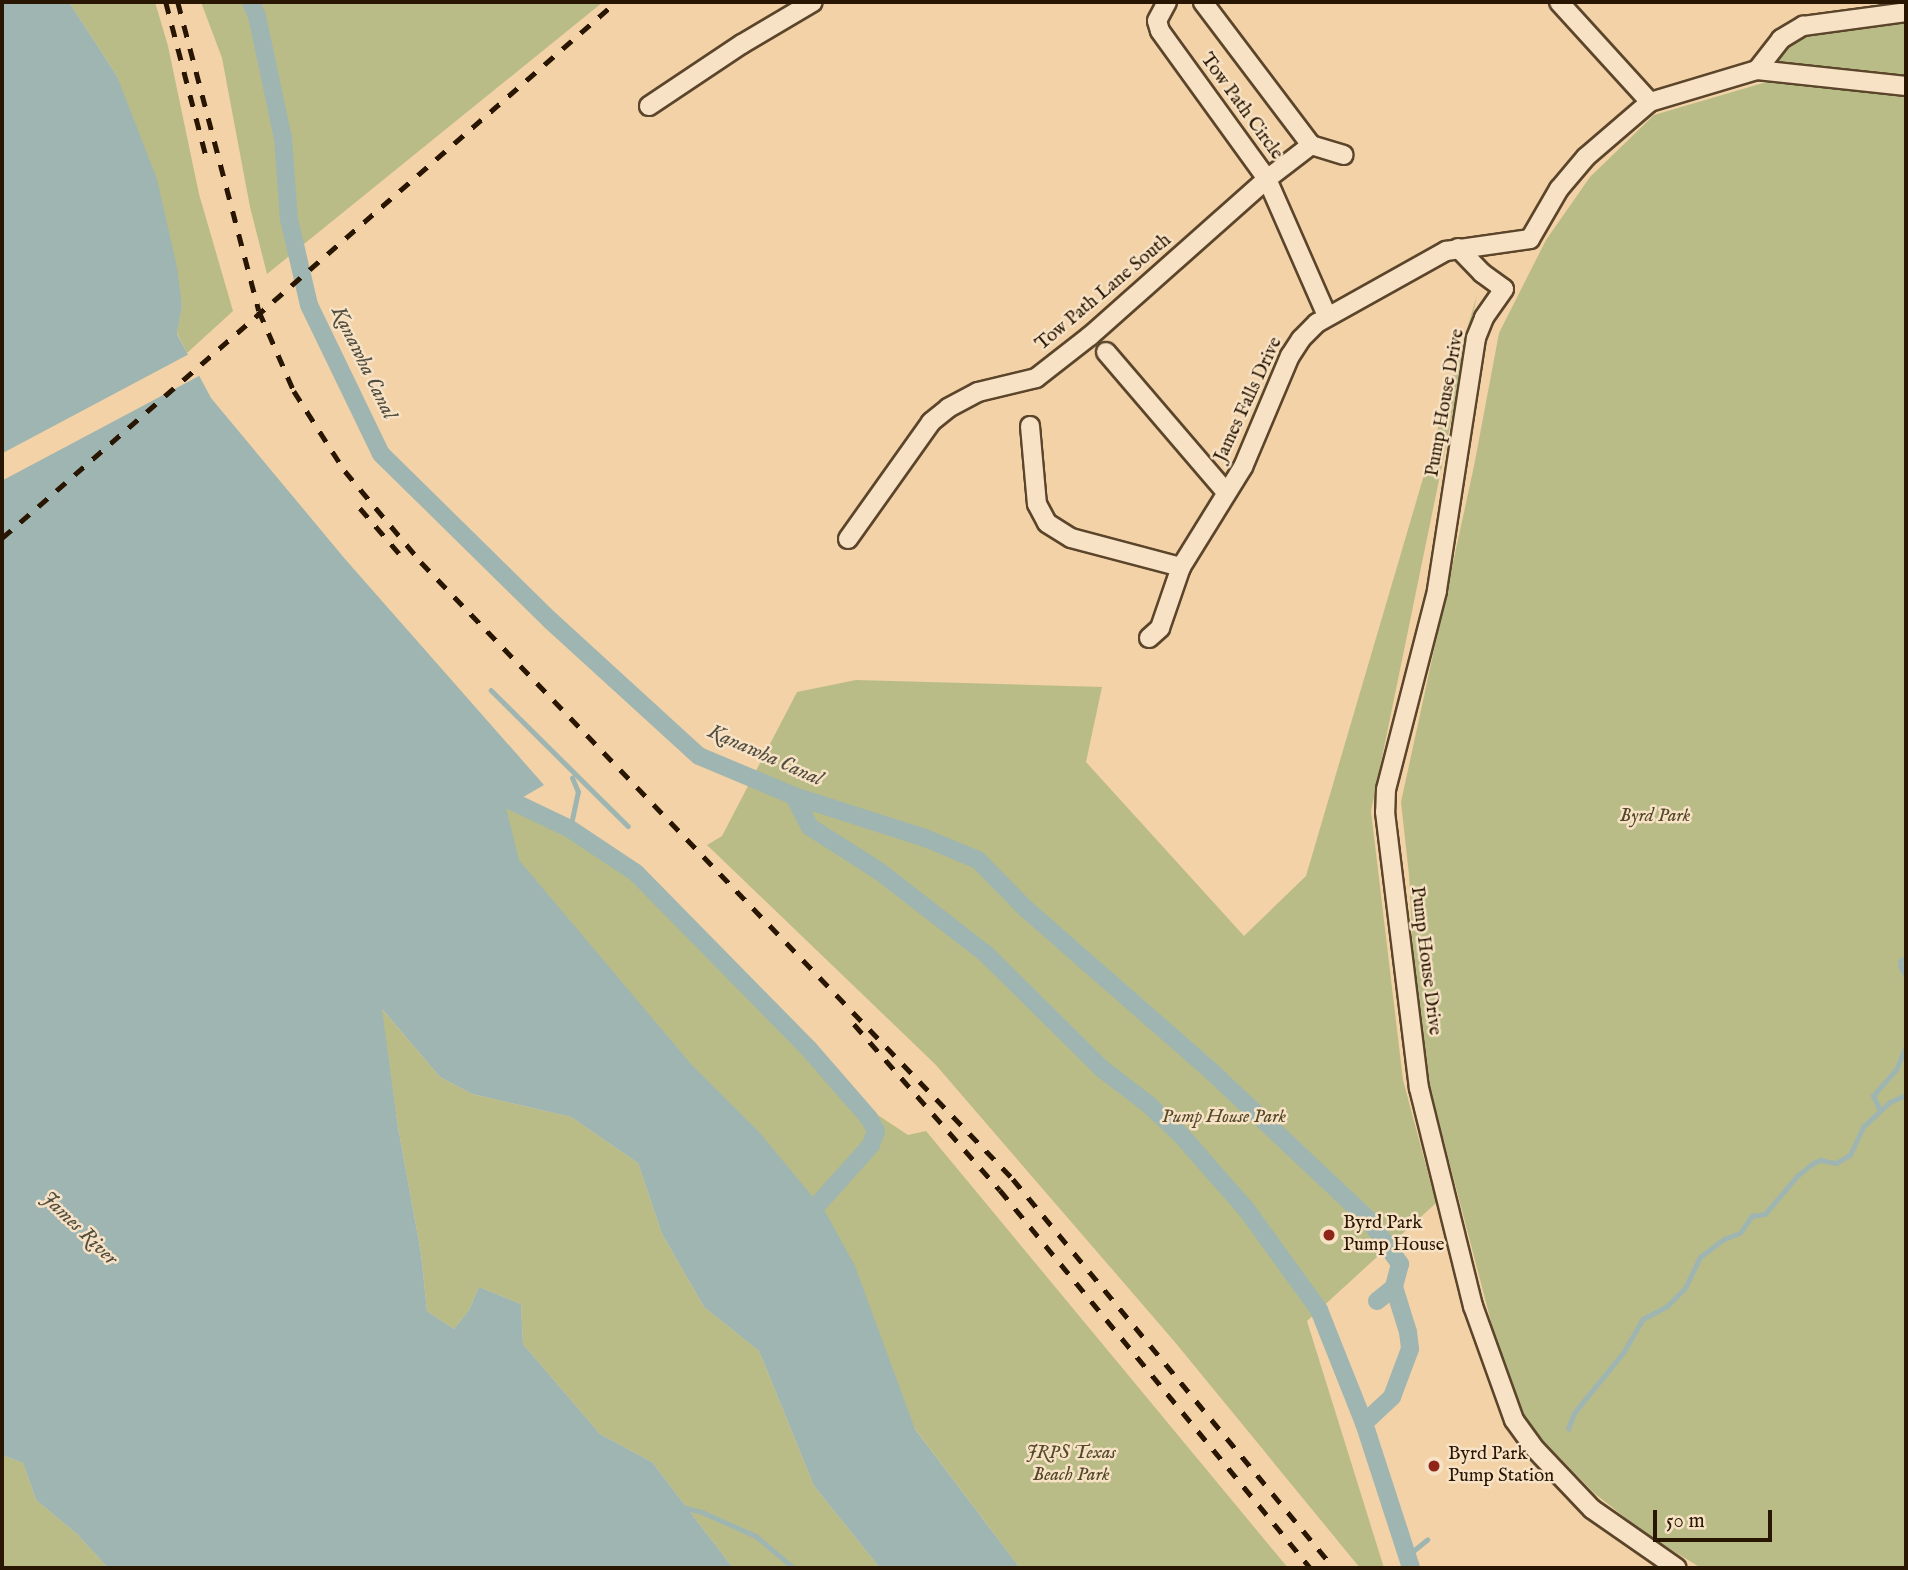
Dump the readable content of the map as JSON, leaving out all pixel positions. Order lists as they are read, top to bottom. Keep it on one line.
{"streets":{"street":["Tow Path Circle","Tow Path Lane South","James Falls Drive","Pump House Drive"]},"crossings":[["Tow Path Circle","Tow Path Lane South"],["James Falls Drive","Pump House Drive"]],"water":["Kanawha Canal","James River"],"parks":["Byrd Park","Pump House Park","JRPS Texas Beach Park"],"places":["Byrd Park Pump House","Byrd Park Pump Station"],"scale_bar":"50 m"}
